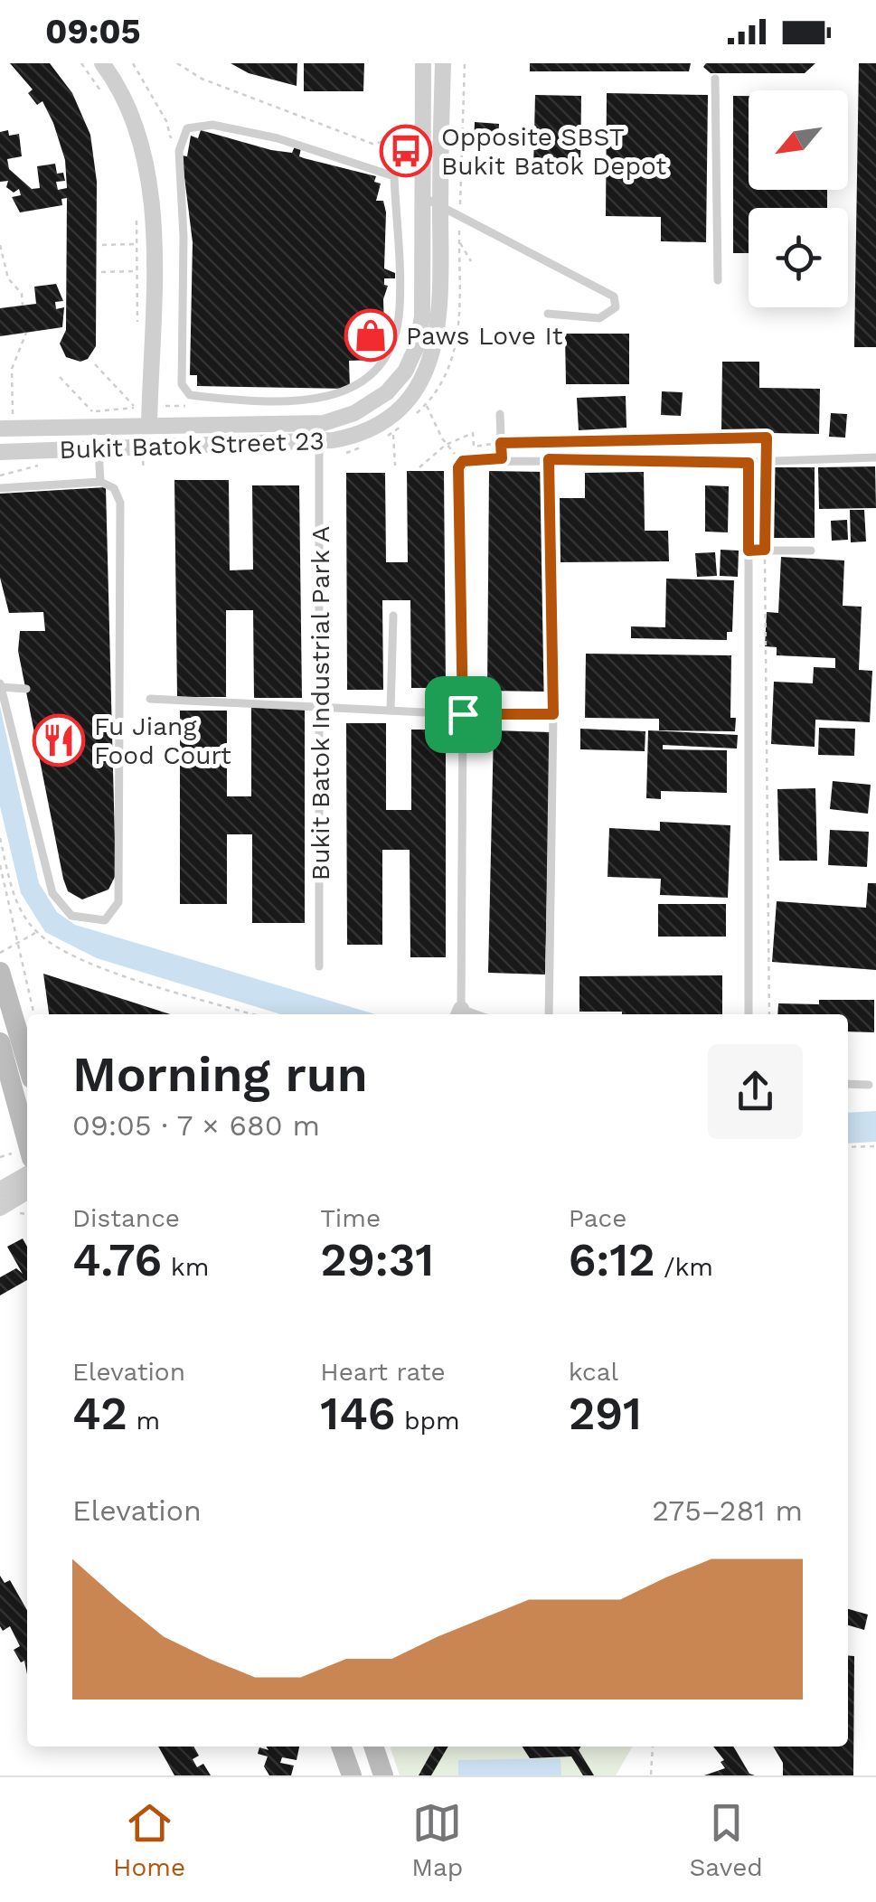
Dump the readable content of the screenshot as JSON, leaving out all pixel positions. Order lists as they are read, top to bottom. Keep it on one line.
{"streets":{"street":["Bukit Batok Street 23"],"lane":["Bukit Batok Industrial Park A"]},"crossings":[["Bukit Batok Street 23","Bukit Batok Industrial Park A"]],"places":{"bus stop":["Opposite SBST Bukit Batok Depot"],"shop":["Paws Love It"],"restaurant":["Fu Jiang Food Court"]},"north":"bottom left","page":{"status":"09:05","heading":["Morning run","09:05 · 7 × 680 m"],"stats":[["Distance","4.76 km"],["Time","29:31"],["Pace","6:12 /km"],["Elevation","42 m"],["Heart rate","146 bpm"],["kcal","291"]],"chart":["Elevation","275–281 m"],"tabs":["Home","Map","Saved"]}}
